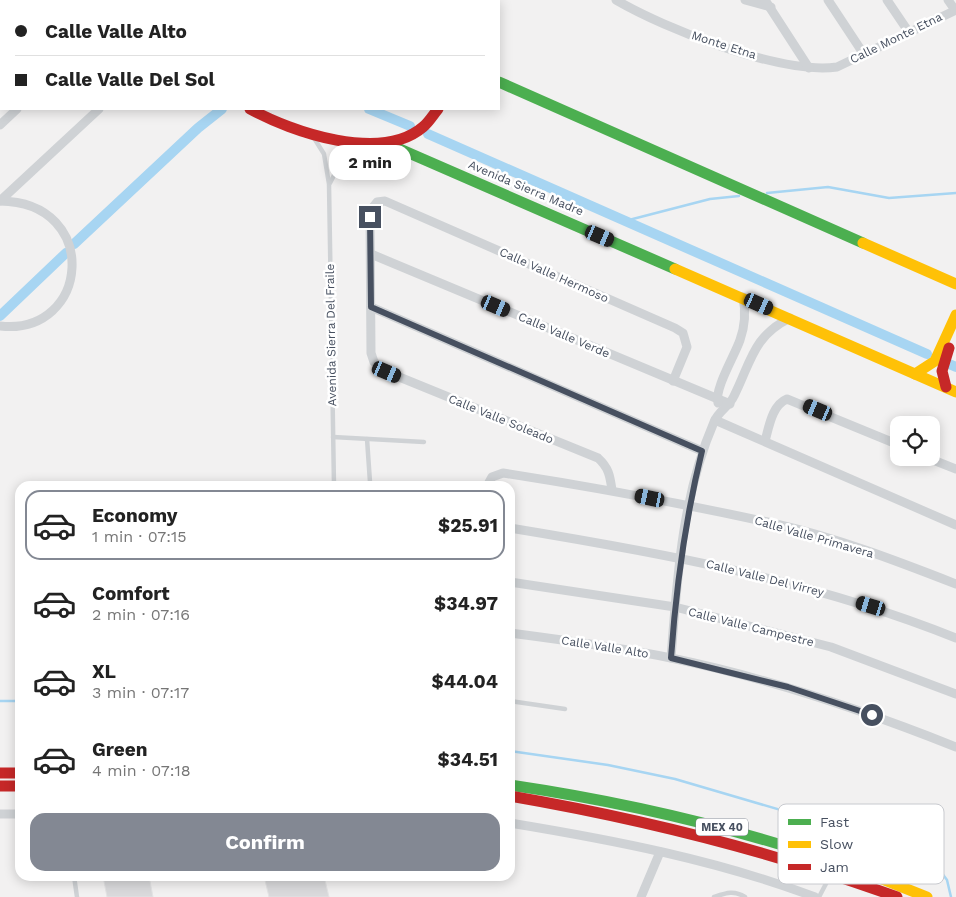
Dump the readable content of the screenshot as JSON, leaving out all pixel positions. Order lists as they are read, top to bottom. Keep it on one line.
{"streets":{"main road":["Avenida Sierra Madre","MEX 40"],"street":["Calle Monte Etna","Monte Etna","Calle Valle Hermoso","Calle Valle Verde","Calle Valle Soleado","Calle Valle Primavera","Calle Valle Del Virrey","Calle Valle Campestre","Calle Valle Alto"],"lane":["Avenida Sierra Del Fraile"]},"crossings":[["Calle Monte Etna","Monte Etna"],["Avenida Sierra Madre","Avenida Sierra Del Fraile"],["Calle Valle Hermoso","Calle Valle Verde"],["Calle Valle Soleado","Calle Valle Primavera"]],"legend":["Fast","Slow","Jam"],"page":{"banner":["Calle Valle Alto","Calle Valle Del Sol"],"bubble":"2 min","list":[{"name":"Economy","note":"1 min · 07:15","value":"$25.91"},{"name":"Comfort","note":"2 min · 07:16","value":"$34.97"},{"name":"XL","note":"3 min · 07:17","value":"$44.04"},{"name":"Green","note":"4 min · 07:18","value":"$34.51"}],"buttons":"Confirm"}}
